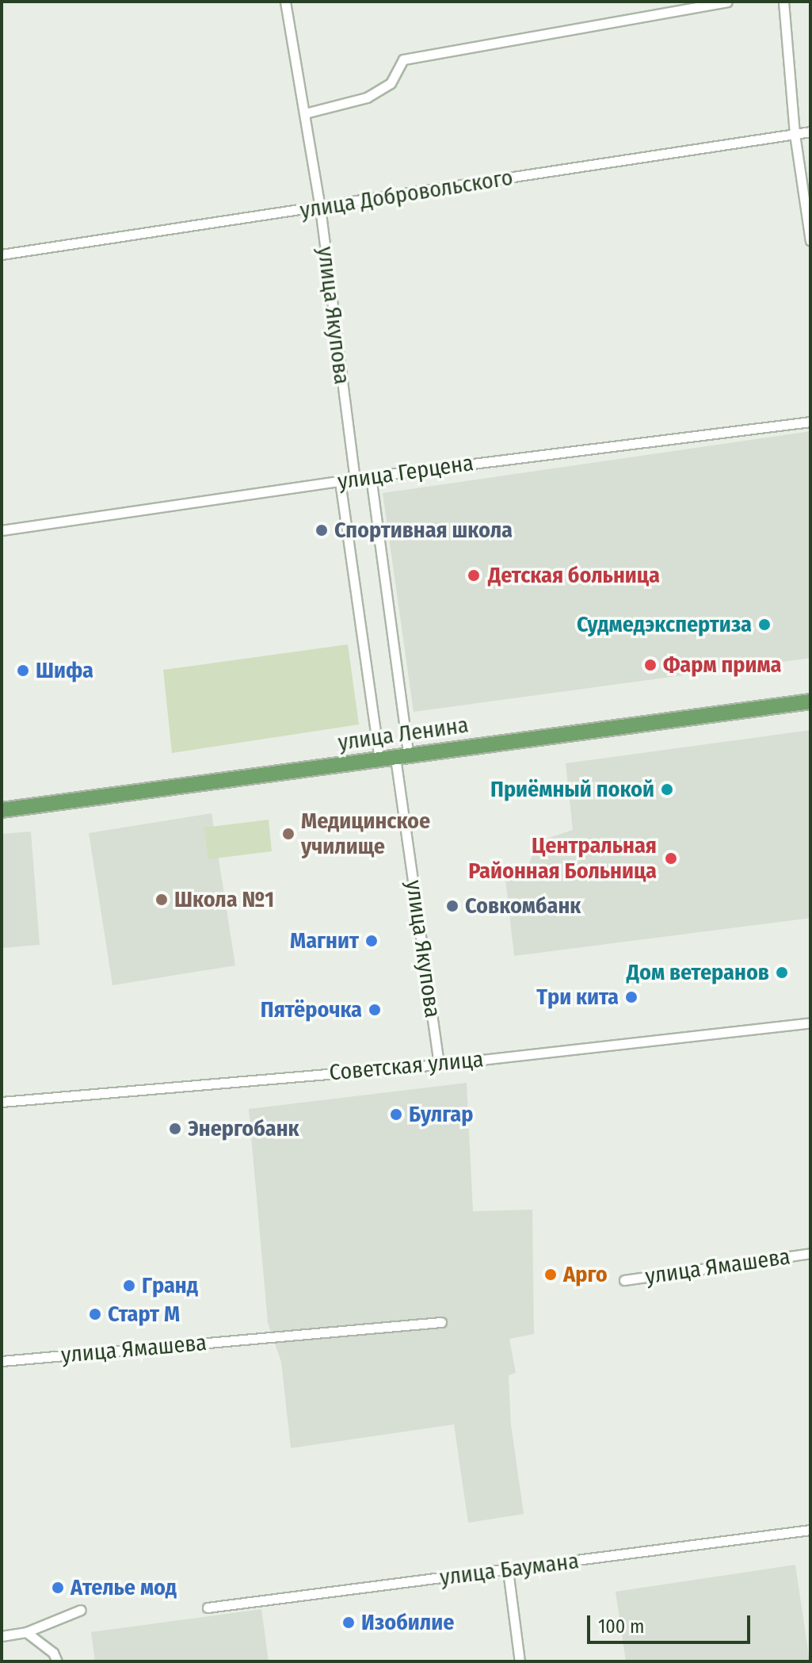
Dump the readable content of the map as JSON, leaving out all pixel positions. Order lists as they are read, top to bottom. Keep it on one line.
{"streets":{"main road":["улица Ленина"],"street":["улица Добровольского","улица Якупова","улица Герцена","Советская улица","улица Ямашева","улица Баумана"]},"crossings":[["улица Добровольского","улица Якупова"],["улица Якупова","улица Герцена"],["улица Якупова","улица Ленина"],["улица Якупова","Советская улица"]],"places":["Спортивная школа","Детская больница","Судмедэкспертиза","Фарм прима","Шифа","Приёмный покой","Медицинское училище","Центральная Районная Больница","Школа №1","Совкомбанк","Магнит","Дом ветеранов","Три кита","Пятёрочка","Булгар","Энергобанк","Арго","Гранд","Старт М","Ателье мод","Изобилие"],"scale_bar":"100 m"}
